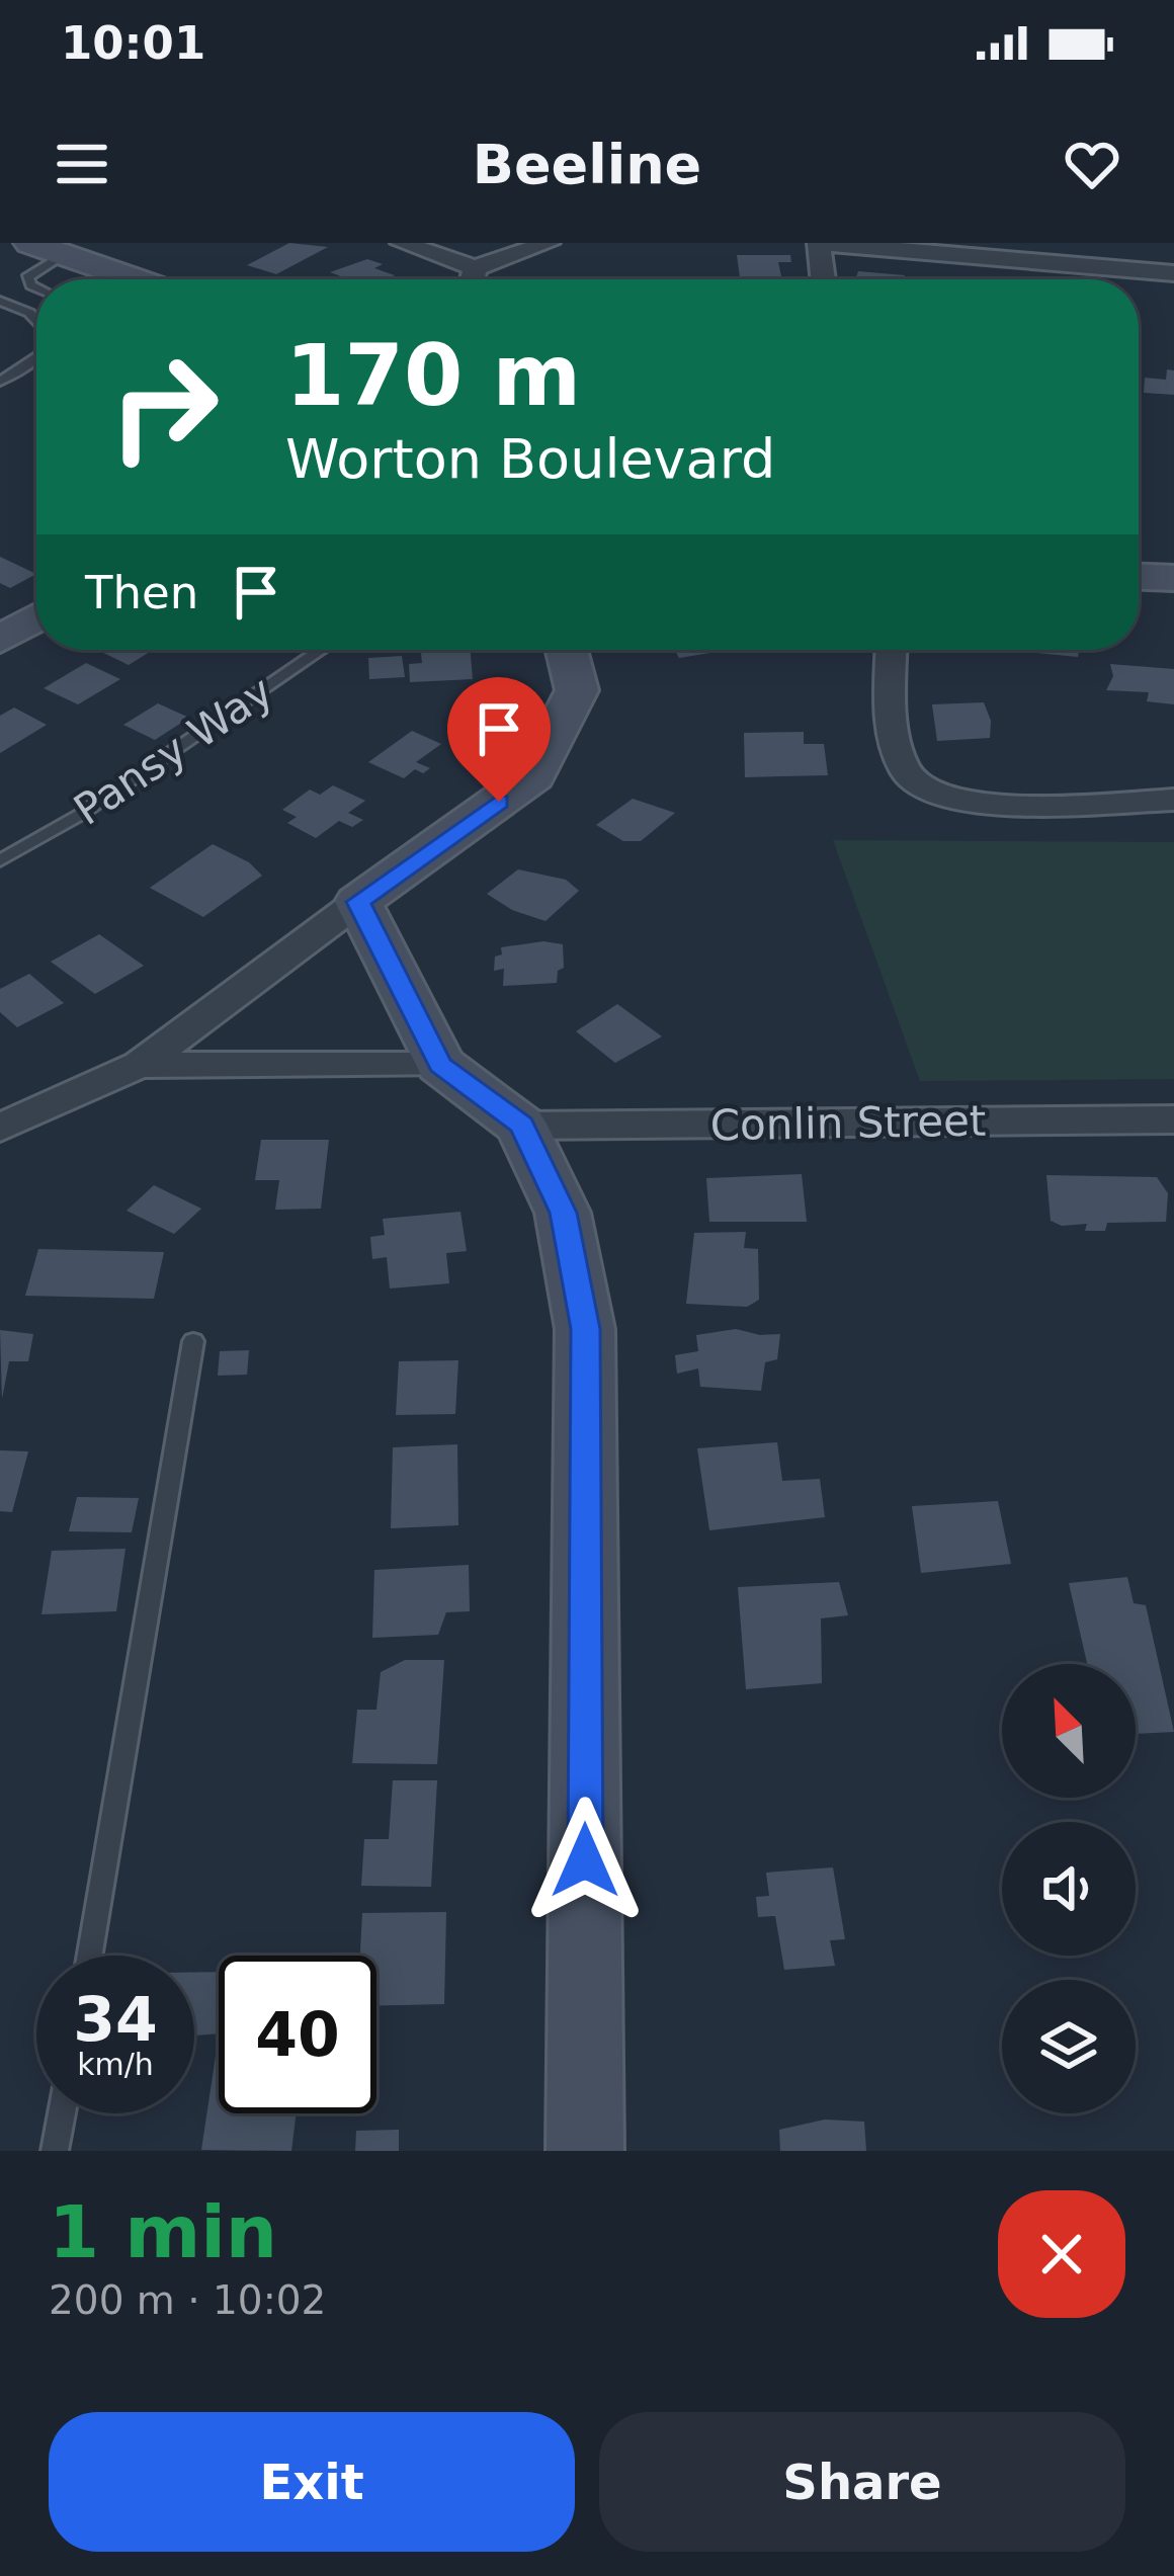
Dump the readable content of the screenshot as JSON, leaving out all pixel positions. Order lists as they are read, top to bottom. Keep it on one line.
{"streets":{"street":["Conlin Street"],"lane":["Pansy Way"]},"north":"top left","page":{"status":"10:01","header":"Beeline","turn":["170 m","Worton Boulevard"],"then":"Then","speed":"34 km/h","limit":"40","heading":["1 min","200 m · 10:02"],"buttons":["Exit","Share"]}}
